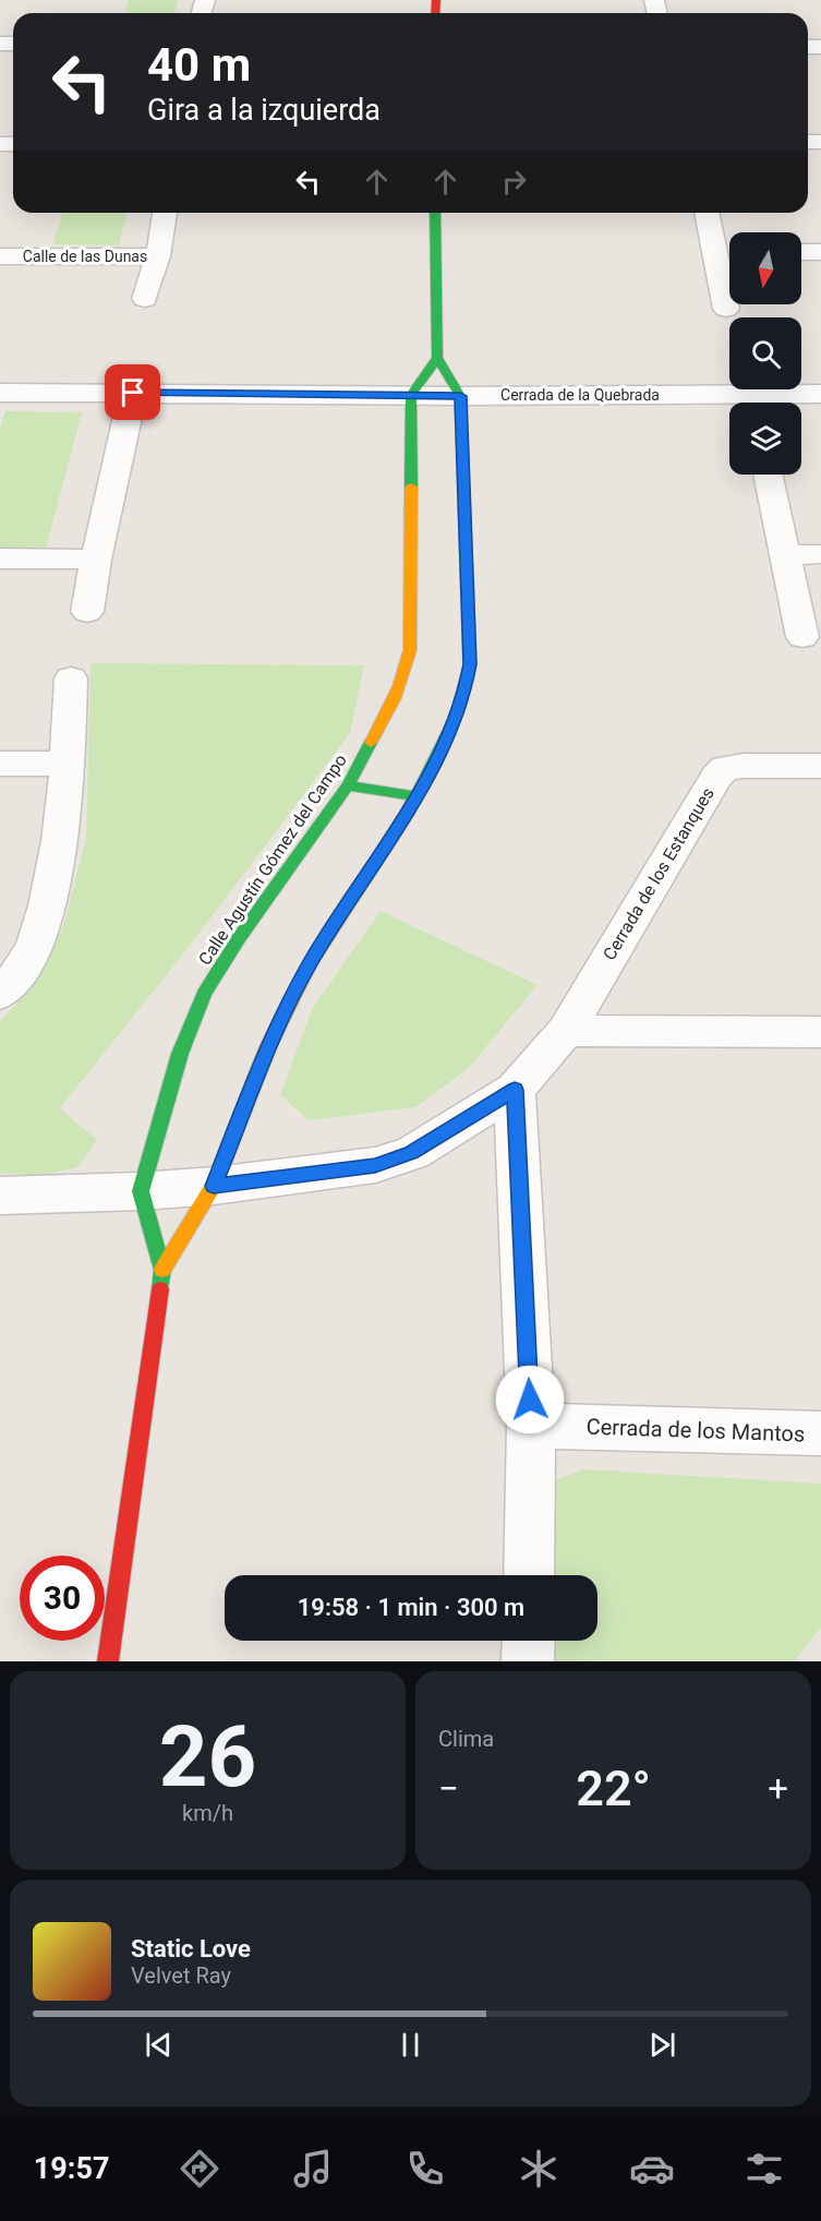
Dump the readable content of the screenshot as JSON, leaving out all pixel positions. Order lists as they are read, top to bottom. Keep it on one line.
{"streets":{"street":["Calle de las Dunas","Cerrada de la Quebrada","Calle Agustín Gómez del Campo","Cerrada de los Estanques","Cerrada de los Mantos"]},"crossings":[["Cerrada de la Quebrada","Calle Agustín Gómez del Campo"],["Calle Agustín Gómez del Campo","Cerrada de los Estanques"]],"north":"bottom","page":{"turn":["40 m","Gira a la izquierda"],"limit":"30","trip":"19:58 · 1 min · 300 m","tile":[["26","km/h"],"Clima"],"heat":["−","22°","+"],"song":["Static Love","Velvet Ray"],"tabs":"19:57"}}
